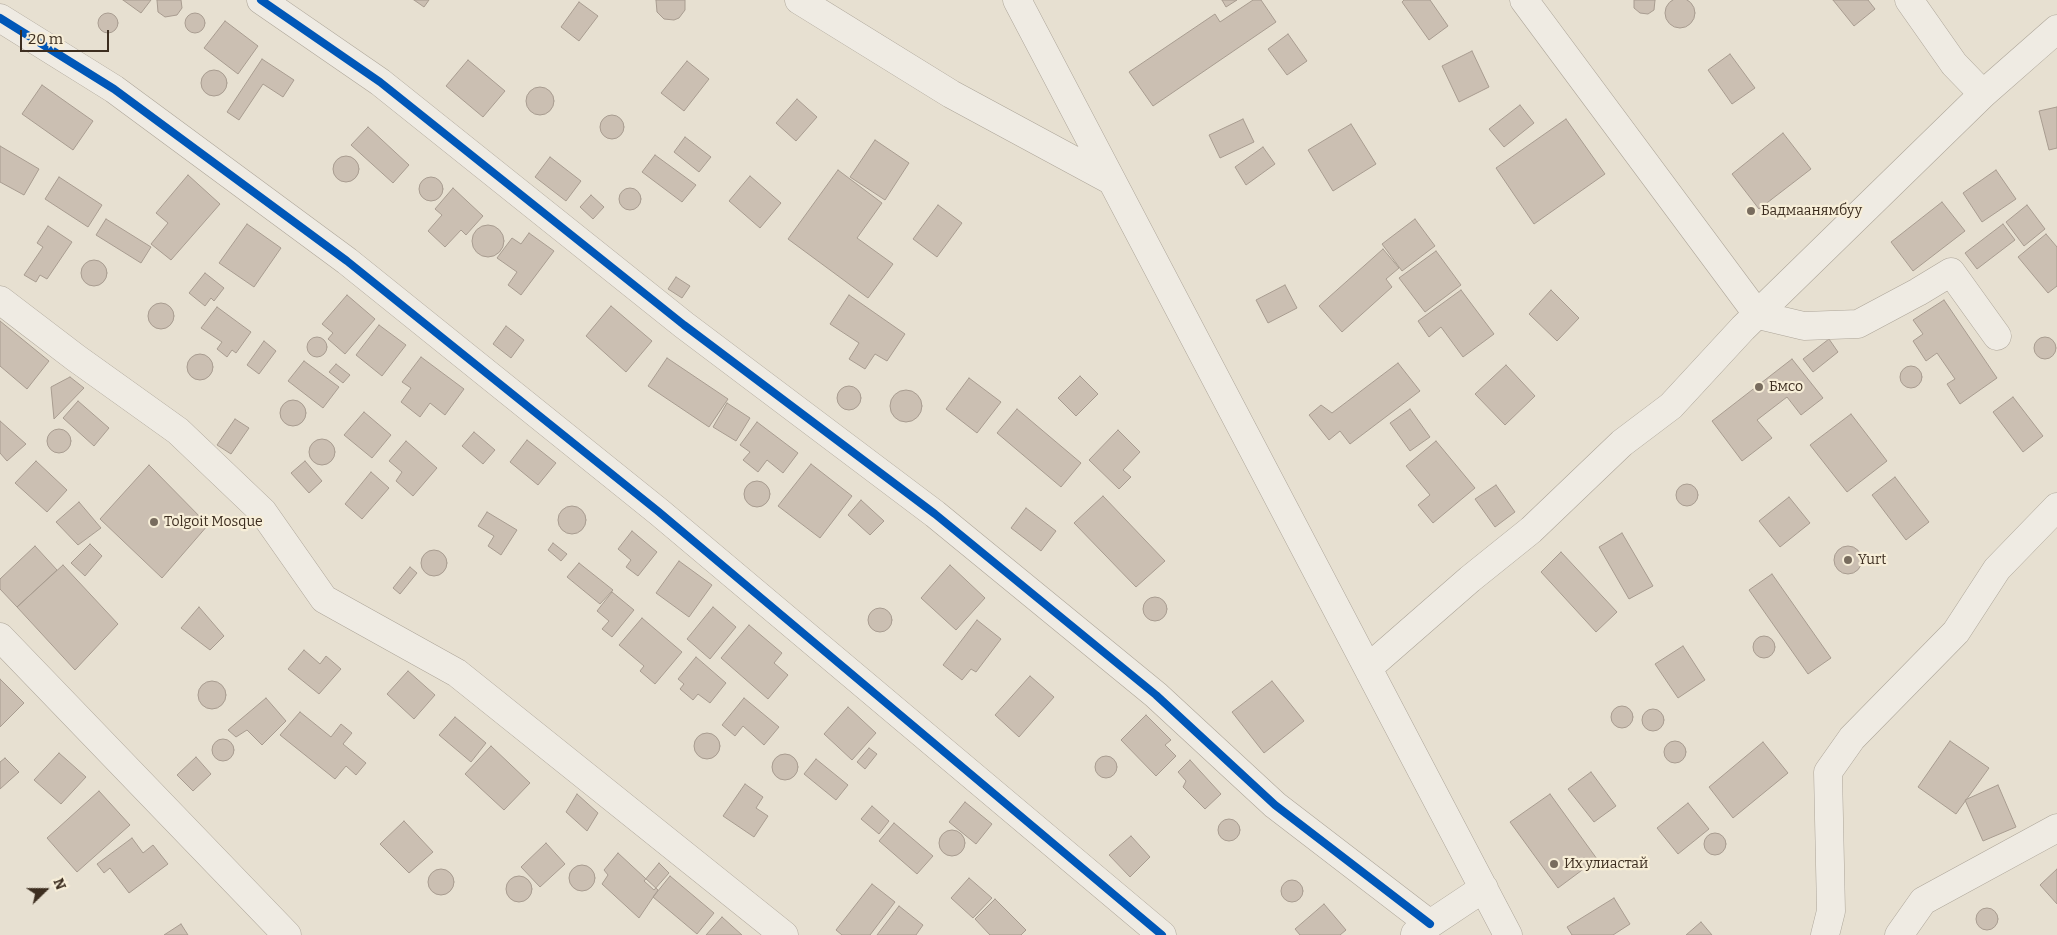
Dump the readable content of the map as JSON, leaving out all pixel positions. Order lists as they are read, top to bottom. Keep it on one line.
{"places":["Бадмаанямбуу","Бмсо","Tolgoit Mosque","Yurt","Их улиастай"],"scale_bar":"20 m","north":"right"}
